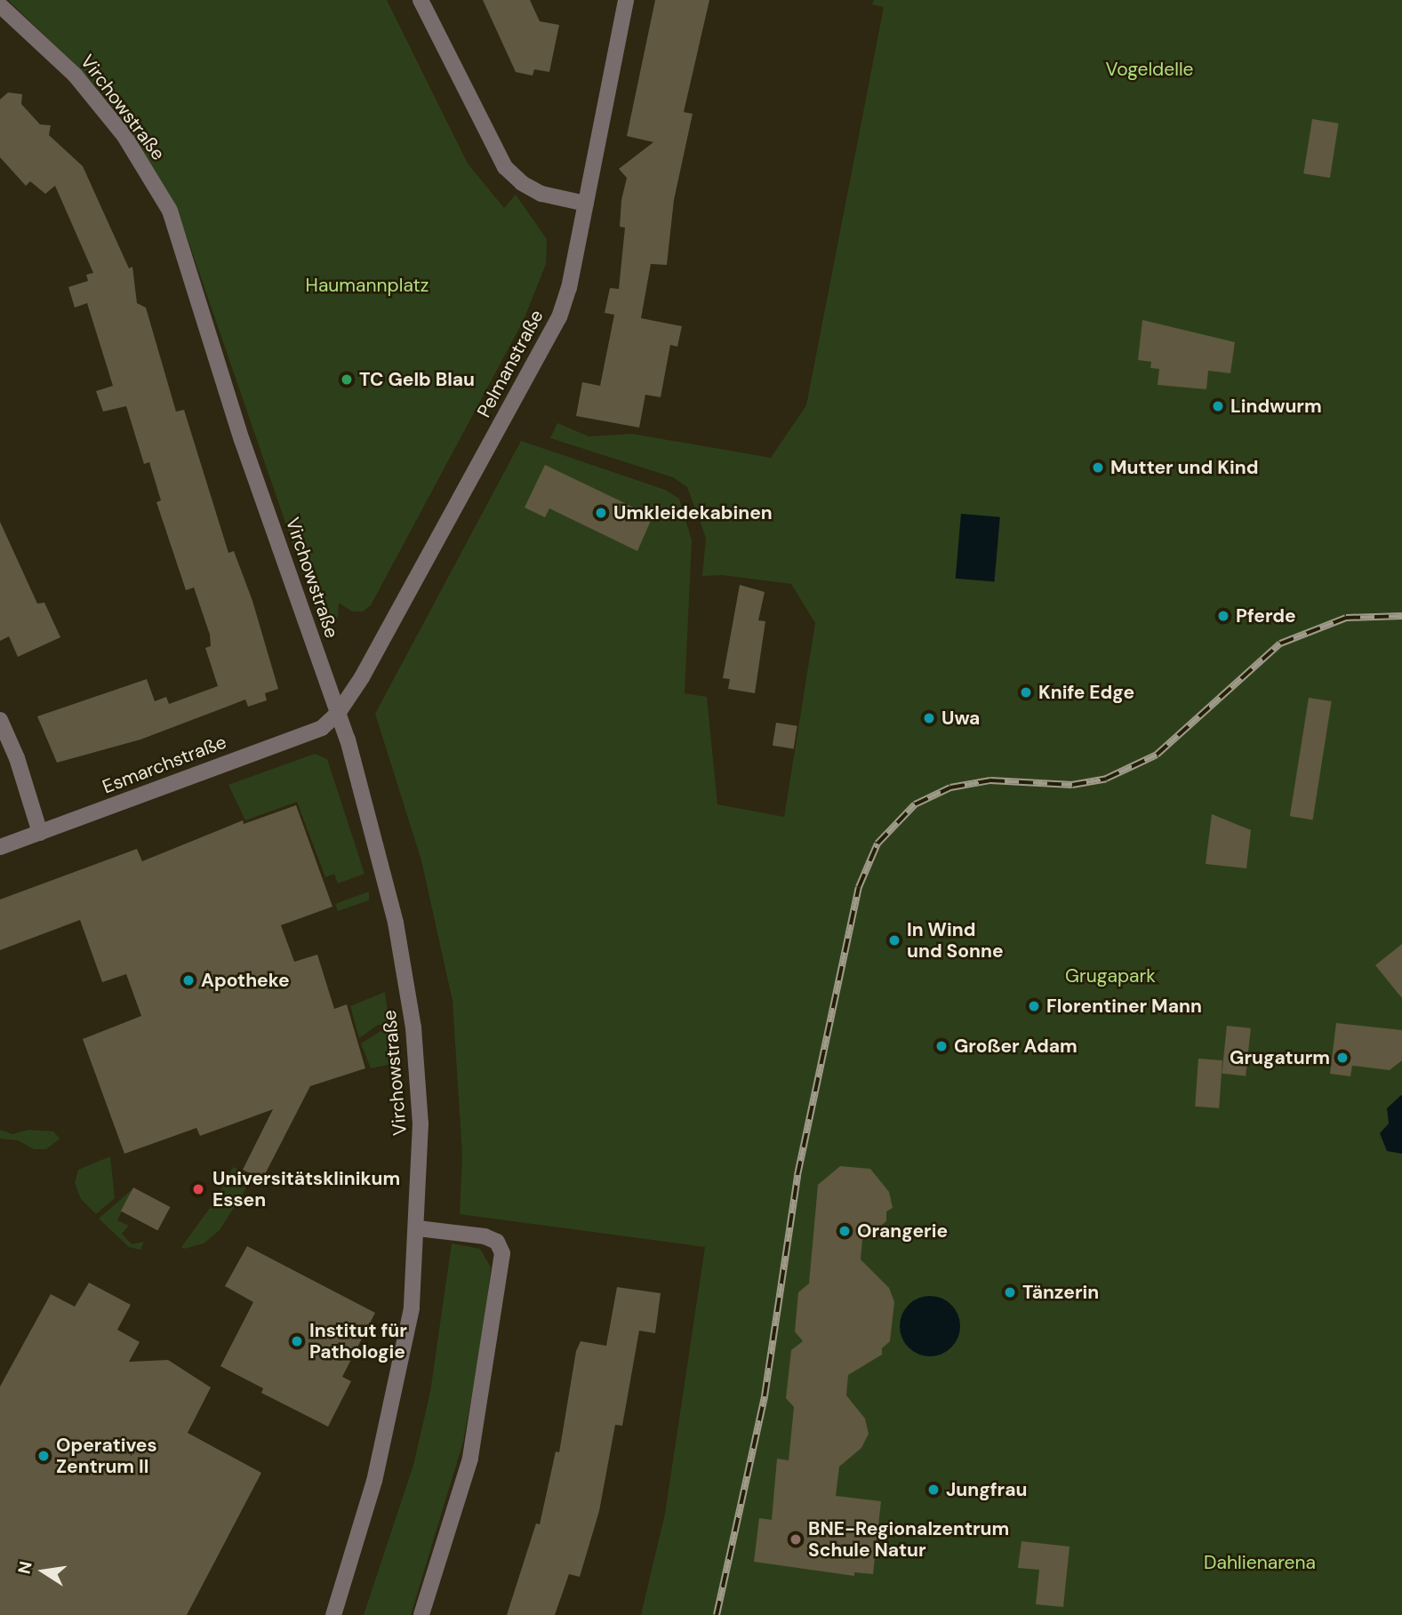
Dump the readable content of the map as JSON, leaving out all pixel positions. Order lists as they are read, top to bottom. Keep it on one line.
{"streets":{"street":["Virchowstraße","Pelmanstraße","Esmarchstraße"]},"crossings":[["Virchowstraße","Pelmanstraße"],["Virchowstraße","Esmarchstraße"],["Pelmanstraße","Esmarchstraße"]],"parks":["Vogeldelle","Haumannplatz","Grugapark","Dahlienarena"],"places":["TC Gelb Blau","Lindwurm","Mutter und Kind","Umkleidekabinen","Pferde","Knife Edge","Uwa","In Wind und Sonne","Apotheke","Florentiner Mann","Großer Adam","Grugaturm","Universitätsklinikum Essen","Orangerie","Tänzerin","Institut für Pathologie","Operatives Zentrum II","Jungfrau","BNE-Regionalzentrum Schule Natur"],"north":"left"}
